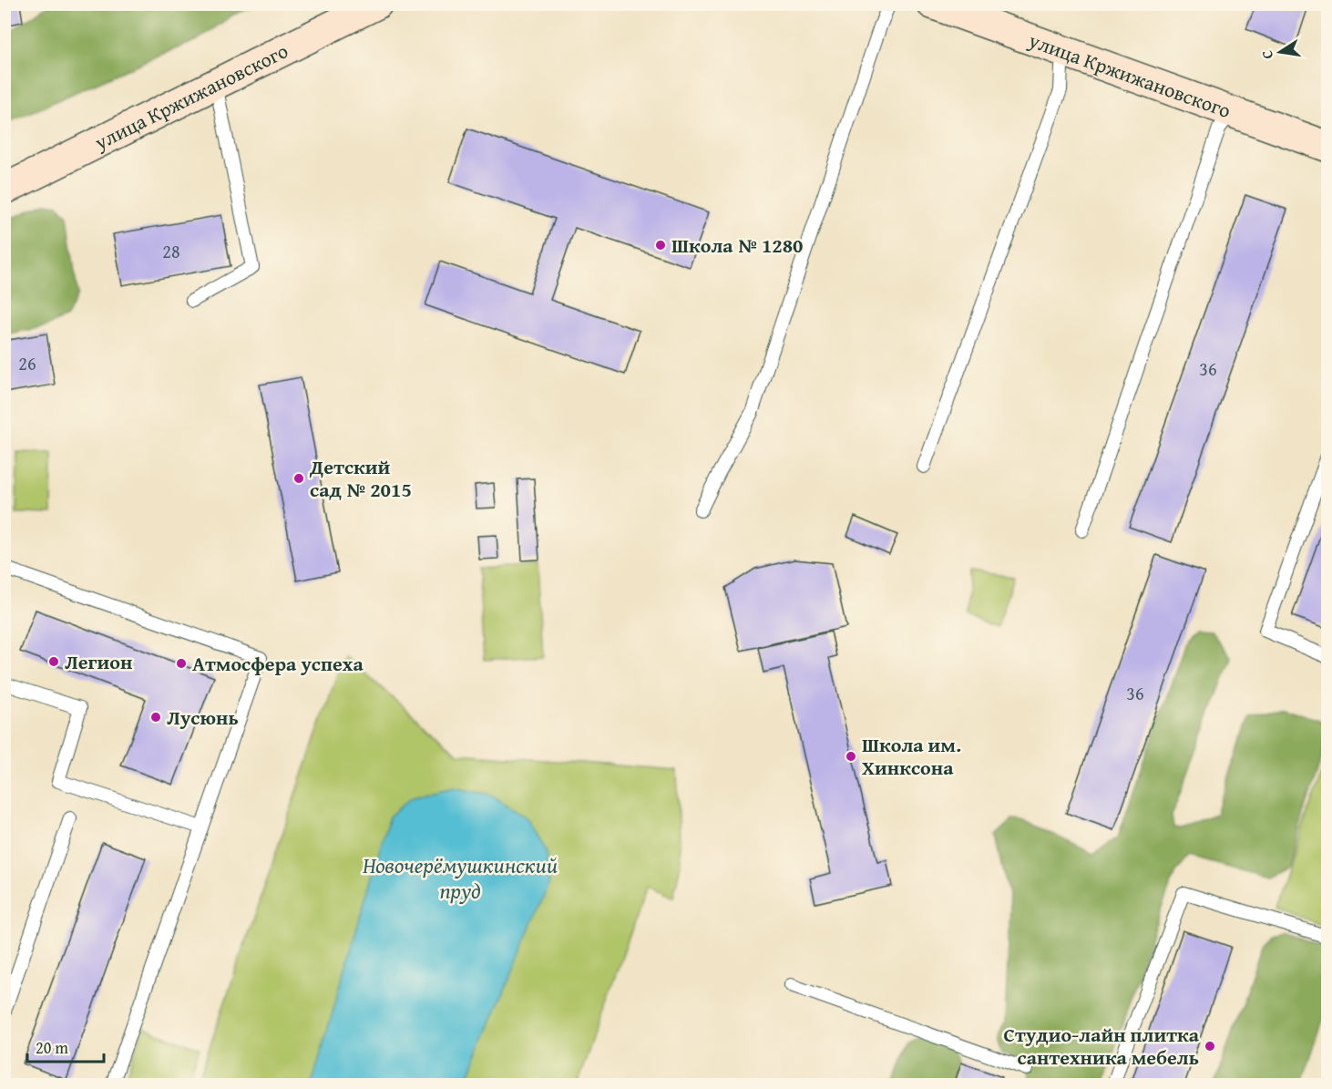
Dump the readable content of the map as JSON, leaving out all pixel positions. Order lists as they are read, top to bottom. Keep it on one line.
{"streets":{"street":["улица Кржижановского"]},"water":["Новочерёмушкинский пруд"],"places":["Школа № 1280","Детский сад № 2015","Легион","Атмосфера успеха","Лусюнь","Школа им. Хинксона","Студио-лайн плитка сантехника мебель"],"house_numbers":["28","26","36","36"],"scale_bar":"20 m","north":"left"}
